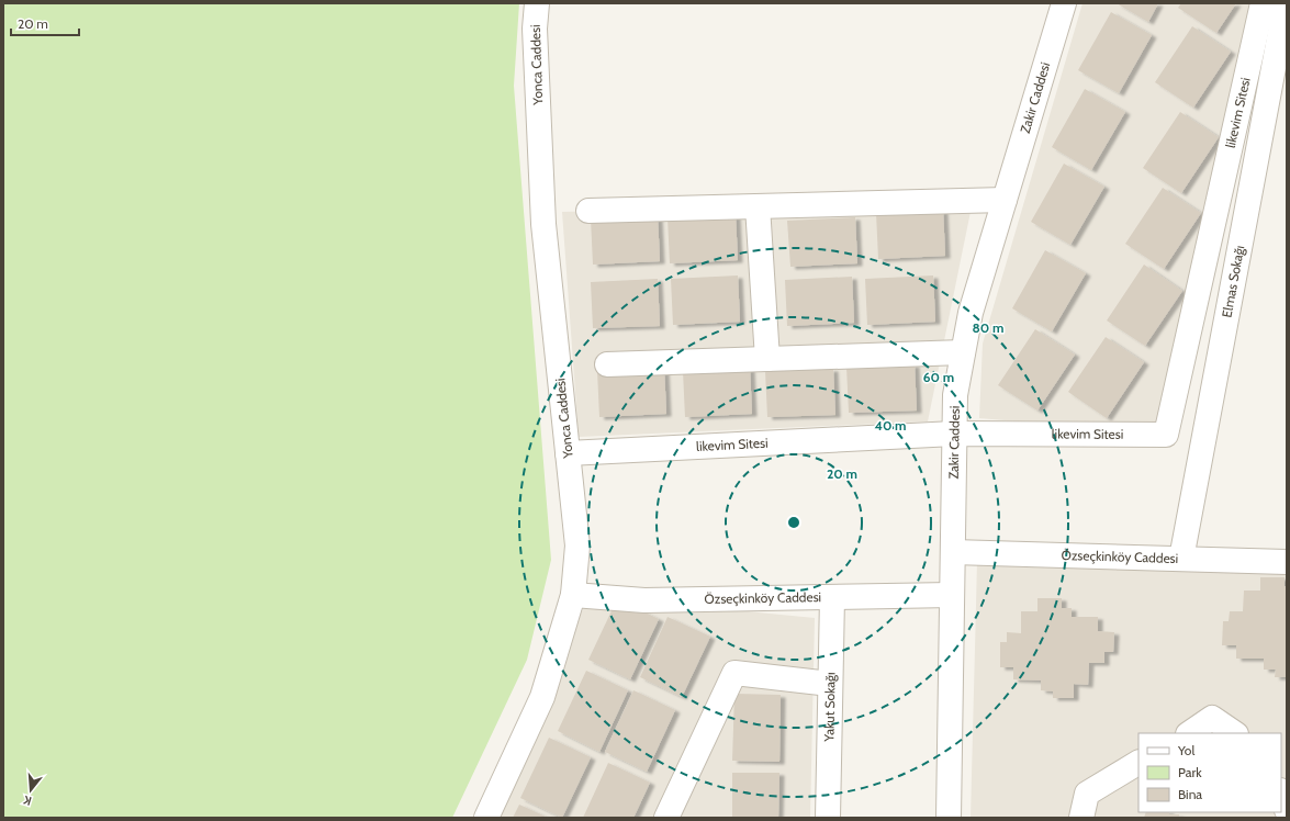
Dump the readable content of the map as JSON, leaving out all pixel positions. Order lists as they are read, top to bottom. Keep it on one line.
{"streets":{"street":["Yonca Caddesi","Zakir Caddesi","likevim Sitesi","Elmas Sokağı","Özseçkinköy Caddesi","Yakut Sokağı"]},"crossings":[["Yonca Caddesi","likevim Sitesi"],["Yonca Caddesi","Özseçkinköy Caddesi"],["Zakir Caddesi","likevim Sitesi"],["Zakir Caddesi","Özseçkinköy Caddesi"],["Elmas Sokağı","Özseçkinköy Caddesi"],["Özseçkinköy Caddesi","Yakut Sokağı"]],"legend":["Yol","Park","Bina"],"scale_bar":"20 m","north":"bottom","rings":["80 m","60 m","40 m","20 m"]}
